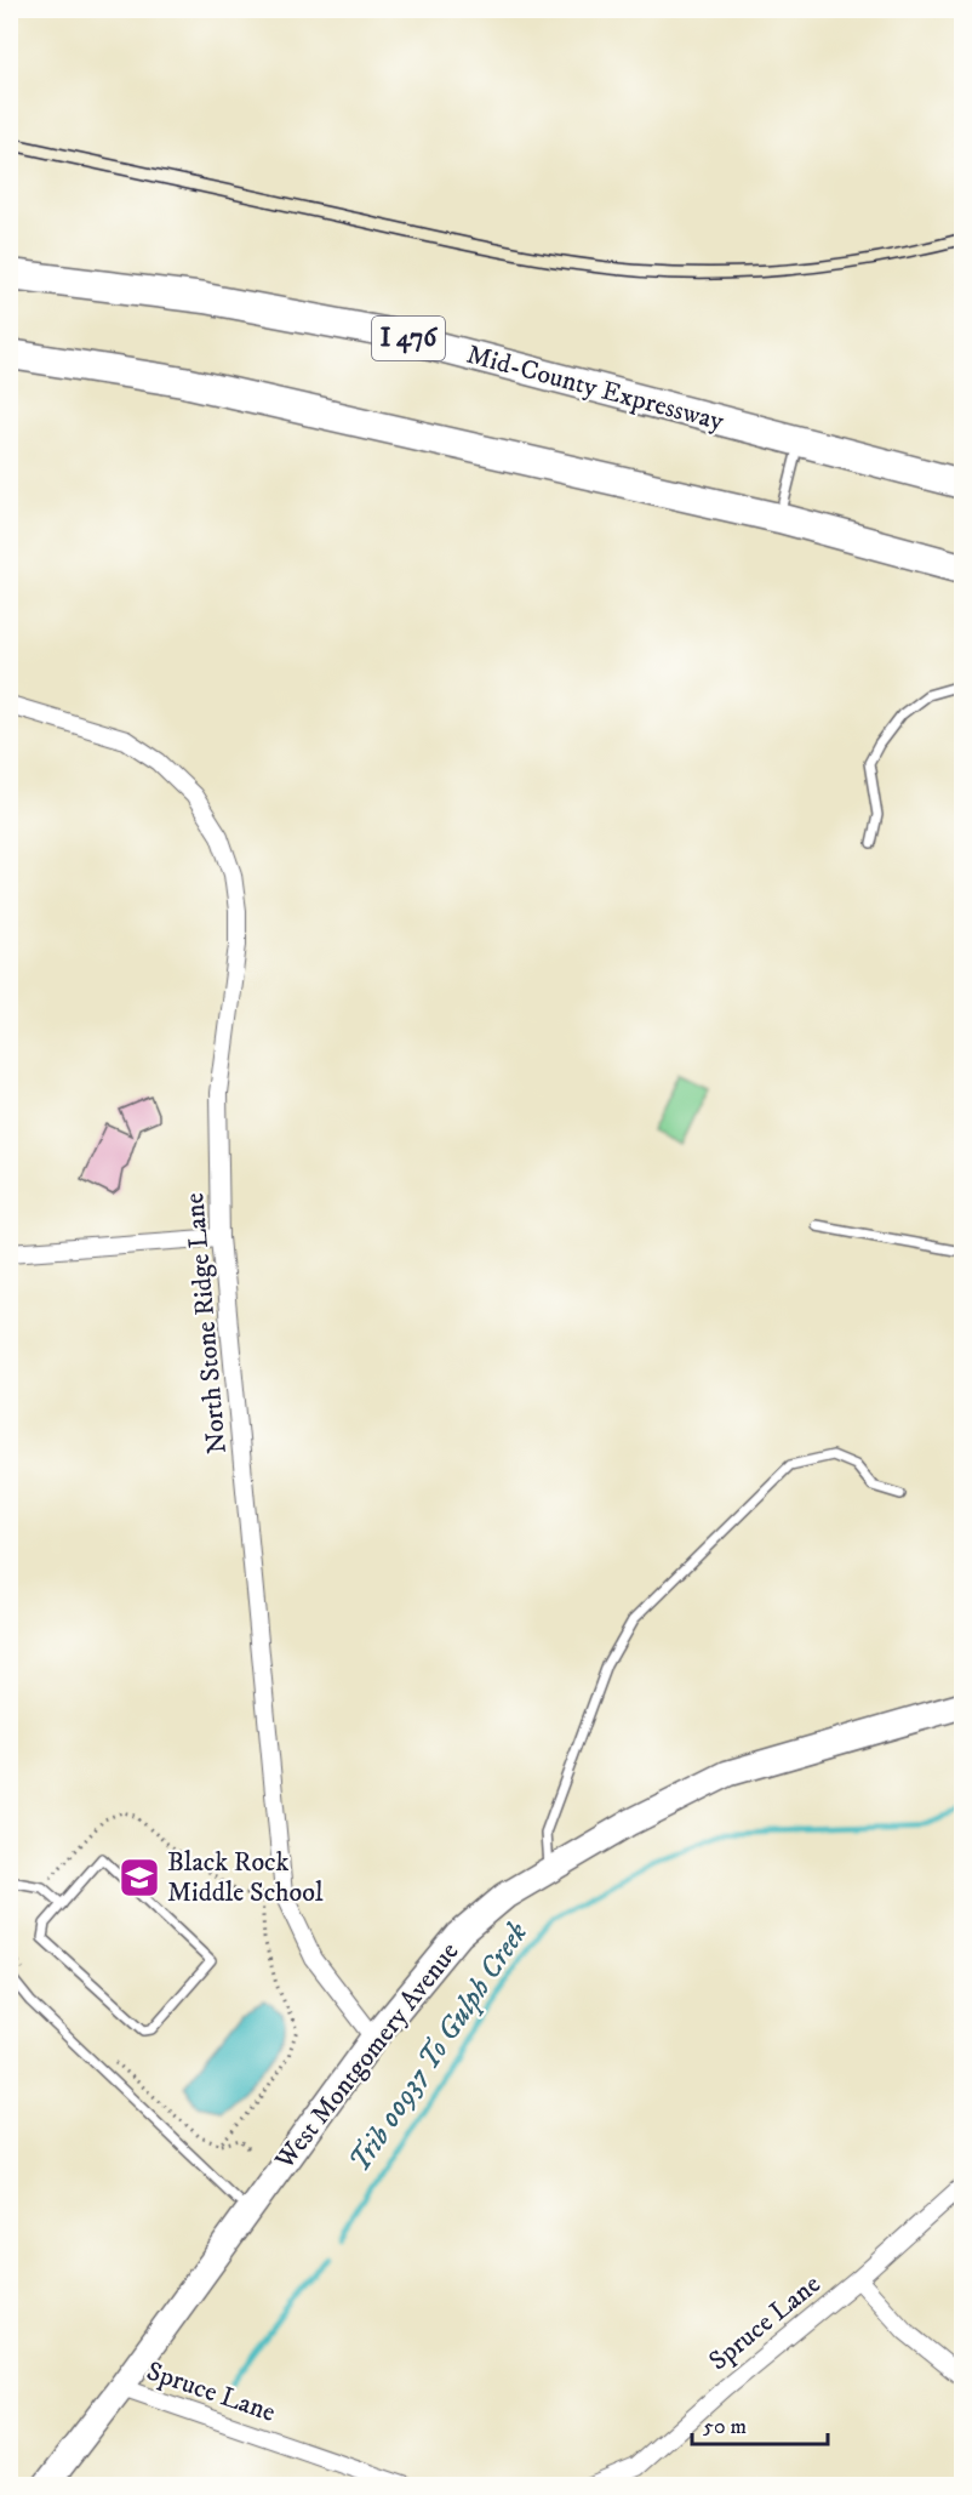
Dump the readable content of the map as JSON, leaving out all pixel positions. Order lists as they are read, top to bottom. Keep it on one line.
{"streets":{"highway":["I 476","Mid-County Expressway"],"main road":["West Montgomery Avenue"],"street":["North Stone Ridge Lane","Spruce Lane"]},"crossings":[["North Stone Ridge Lane","West Montgomery Avenue"],["West Montgomery Avenue","Spruce Lane"]],"water":["Trib 00937 To Gulph Creek"],"places":{"school or university":["Black Rock Middle School"]},"scale_bar":"50 m"}
